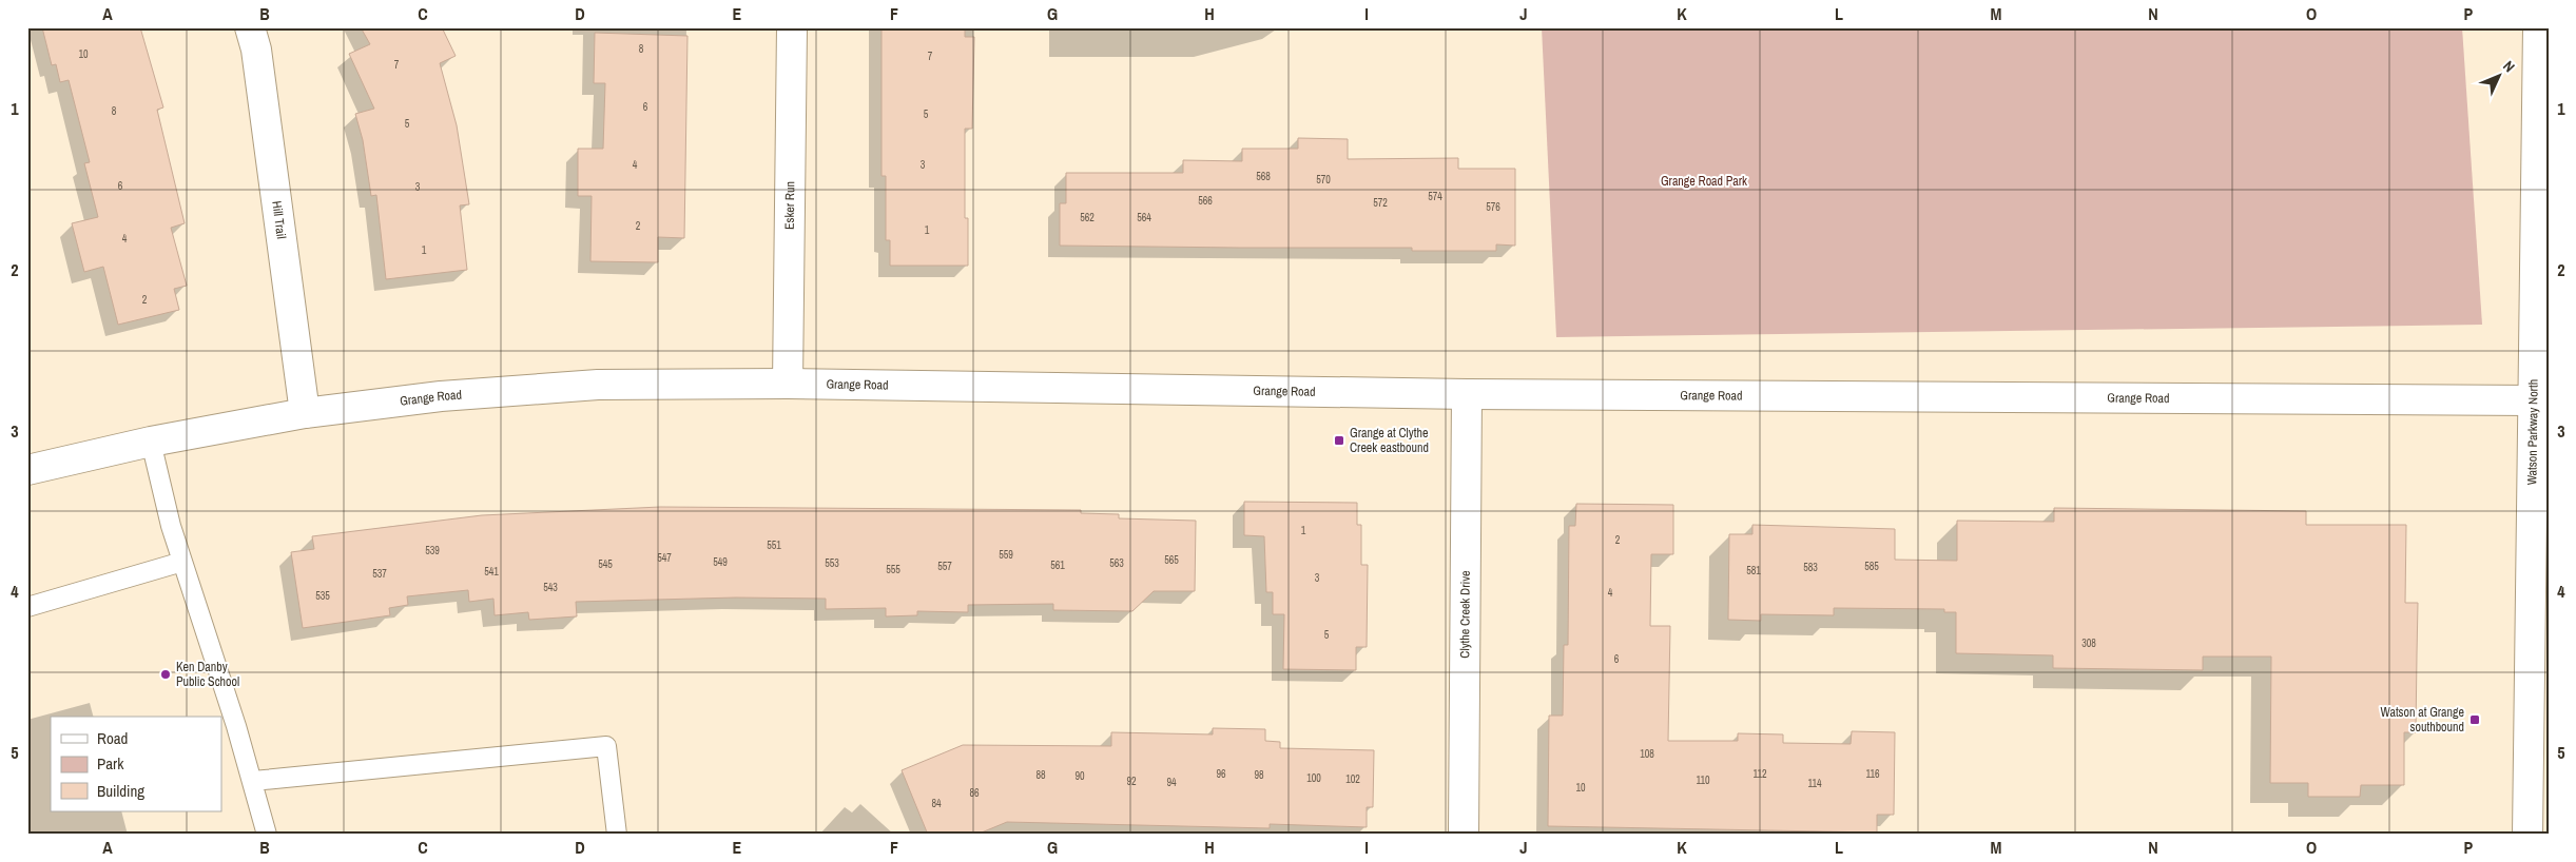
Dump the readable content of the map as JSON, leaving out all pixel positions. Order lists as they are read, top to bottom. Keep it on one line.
{"streets":{"street":["Esker Run","Hill Trail","Grange Road","Watson Parkway North","Clythe Creek Drive"]},"crossings":[["Esker Run","Grange Road"],["Hill Trail","Grange Road"],["Grange Road","Watson Parkway North"],["Grange Road","Clythe Creek Drive"]],"parks":["Grange Road Park"],"places":{"transit":["Grange at Clythe Creek eastbound","Watson at Grange southbound"],"other":["Ken Danby Public School"]},"house_numbers":["8","10","7","7","6","8","5","5","4","3","568","570","6","3","574","566","572","576","562","564","2","1","4","1","2","1","2","551","539","559","547","565","549","553","563","545","561","557","585","583","555","581","541","537","3","543","4","535","5","308","6","108","96","112","116","88","98","90","100","102","110","92","94","114","10","86","84"],"legend":["Road","Park","Building"],"north":"top right","grid":{"columns":["A","B","C","D","E","F","G","H","I","J","K","L","M","N","O","P"],"rows":["1","2","3","4","5"]}}
